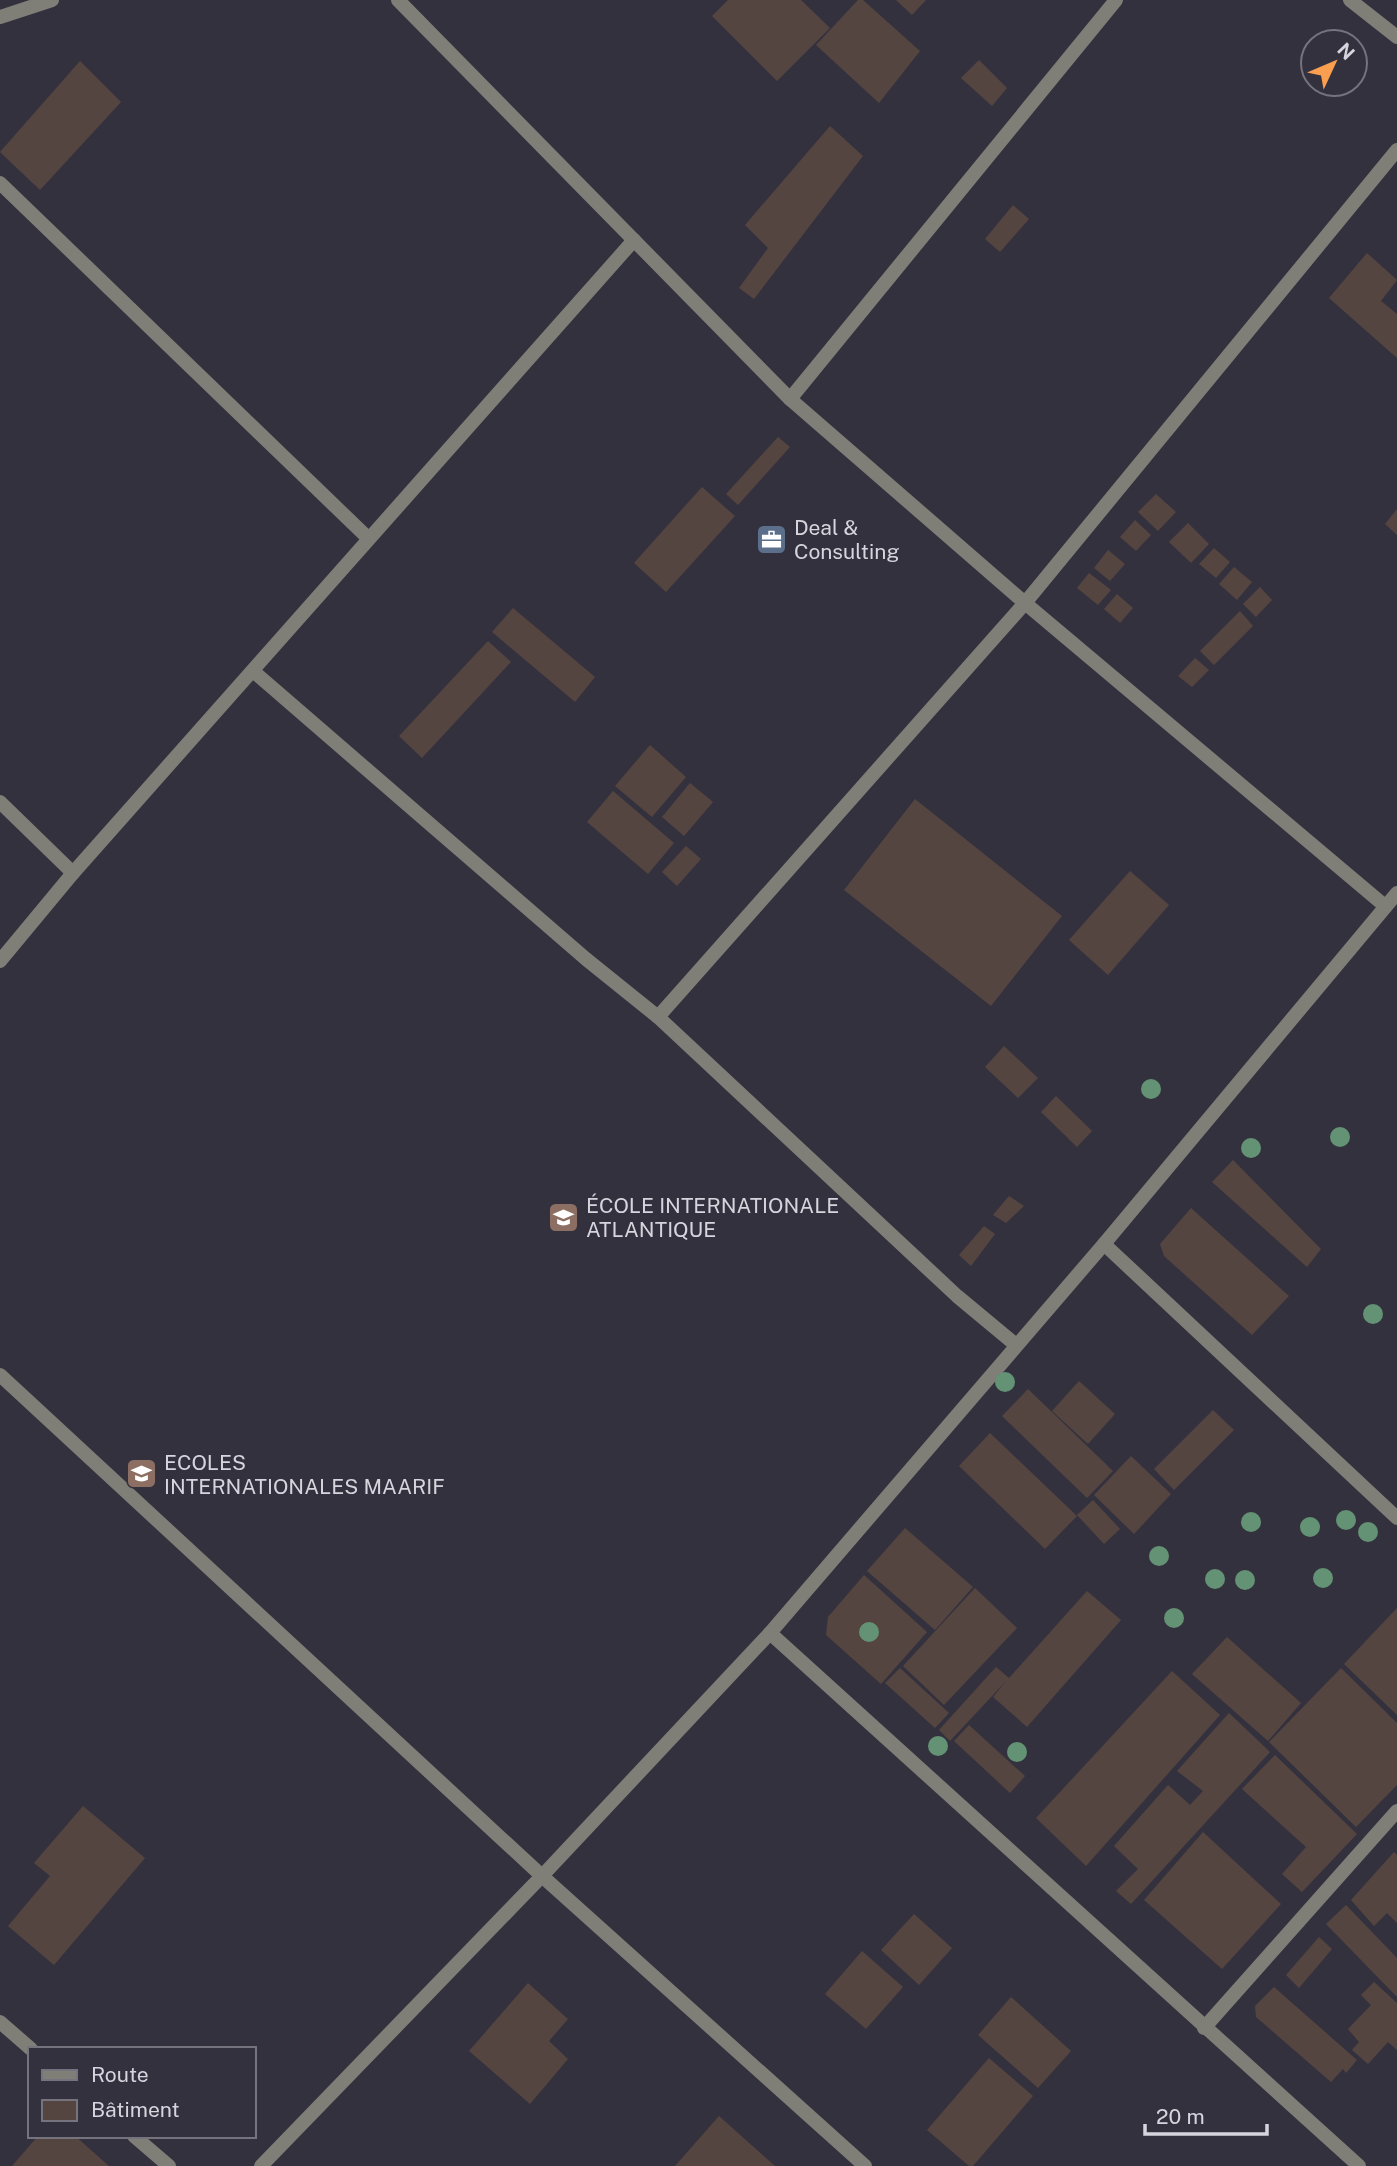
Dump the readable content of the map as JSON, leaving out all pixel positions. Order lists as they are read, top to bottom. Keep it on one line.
{"places":{"office":["Deal & Consulting"],"school or university":["ÉCOLE INTERNATIONALE ATLANTIQUE","ECOLES INTERNATIONALES MAARIF"]},"legend":["Route","Bâtiment"],"scale_bar":"20 m","north":"top right"}
